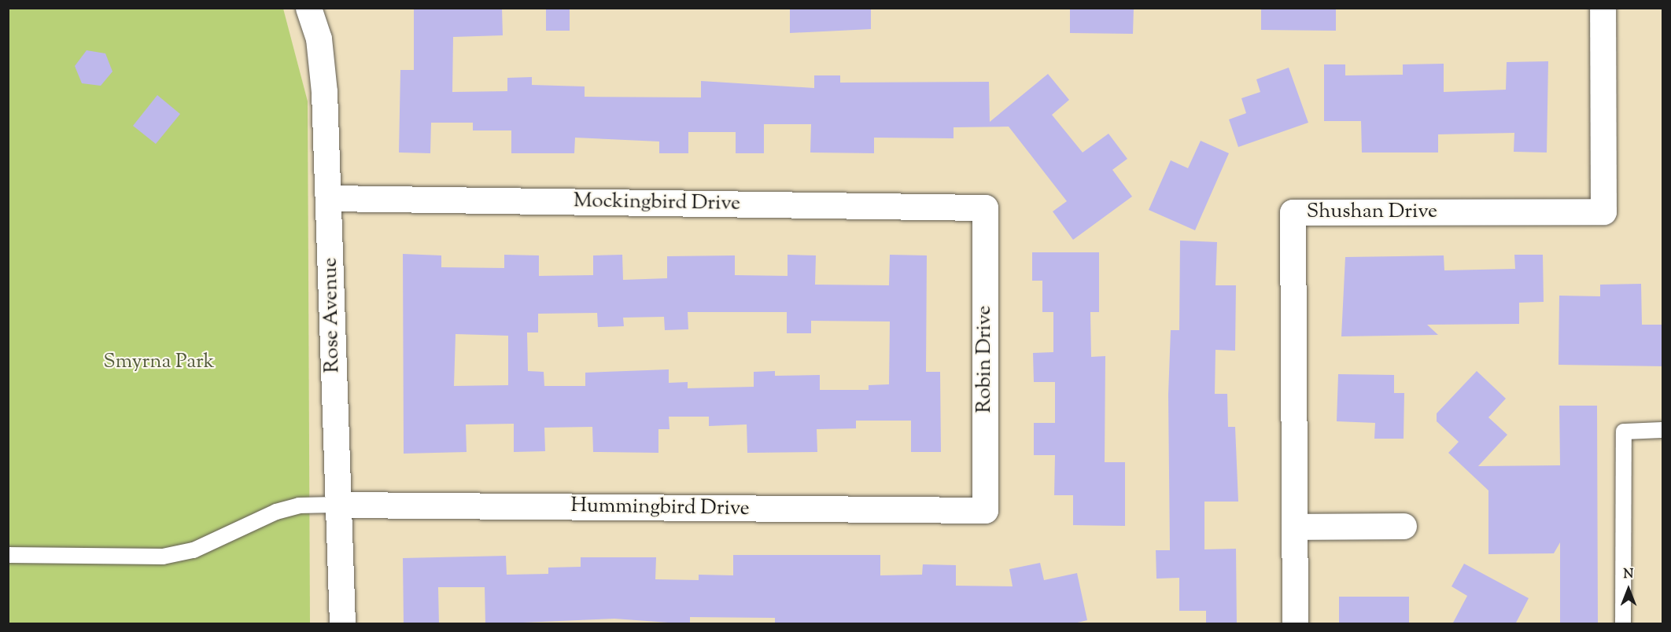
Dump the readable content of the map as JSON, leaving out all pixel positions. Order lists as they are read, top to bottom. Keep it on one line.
{"streets":{"street":["Mockingbird Drive","Shushan Drive","Rose Avenue","Robin Drive","Hummingbird Drive"]},"crossings":[["Mockingbird Drive","Rose Avenue"],["Mockingbird Drive","Robin Drive"],["Rose Avenue","Hummingbird Drive"],["Robin Drive","Hummingbird Drive"]],"parks":["Smyrna Park"],"north":"top"}
